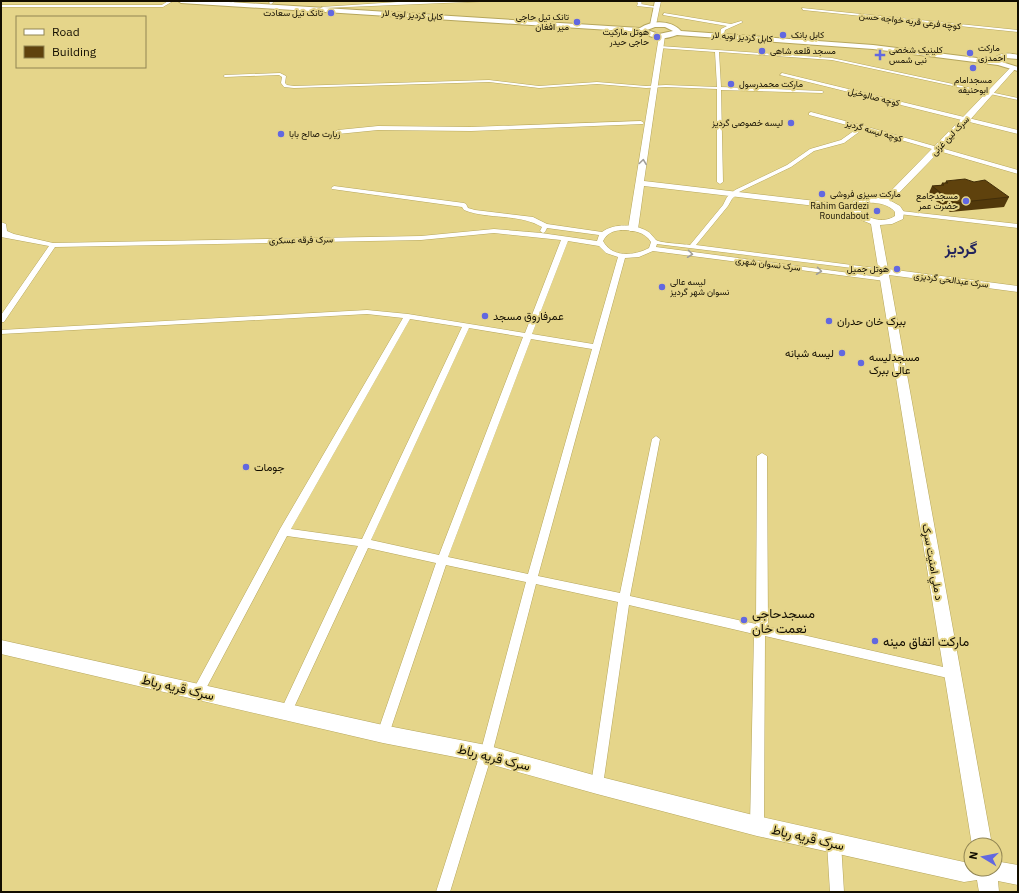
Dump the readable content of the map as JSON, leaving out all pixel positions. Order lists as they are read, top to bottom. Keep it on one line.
{"streets":{"highway":["کابل گردیز لویه لار"],"street":["کوچه فرعی قریه خواجه حسن","کوچه صالوخیل","کوچه لیسه گردیز","سرک لین غزنی","سرک فرقه عسکری","سرک نسوان شهری","سرک عبدالحی گردیزی","د ملي امنیت سړک","سرک قریه رباط"]},"crossings":[["کوچه صالوخیل","سرک لین غزنی"],["کوچه لیسه گردیز","سرک لین غزنی"],["سرک نسوان شهری","سرک عبدالحی گردیزی"],["سرک نسوان شهری","د ملي امنیت سړک"],["سرک عبدالحی گردیزی","د ملي امنیت سړک"]],"districts":["گردیز"],"places":{"other":["تانک تیل سعادت","تانک تیل حاجی میر افغان","کابل بانک","هوتل مارکیت حاجی حیدر","مسجد قلعه شاهی","مارکت احمدزی","مسجدامام ابوحنیفه","مارکت محمدرسول","لیسه خصوصی گردیز","زیارت صالح بابا","مارکت سیزی فروشی","مسجدجامع حضرت عمر","Rahim Gardezi Roundabout","هوتل جمیل","لیسه عالی نسوان شهر گردیز","عمرفاروق مسجد","ببرک خان حدران","لیسه شبانه","مسجدلیسه عالی ببرک","جومات","مسجدحاجی نعمت خان","مارکت اتفاق مینه"],"health":["کلینیک شخصی نبی شمس"]},"legend":["Road","Building"],"north":"left"}
